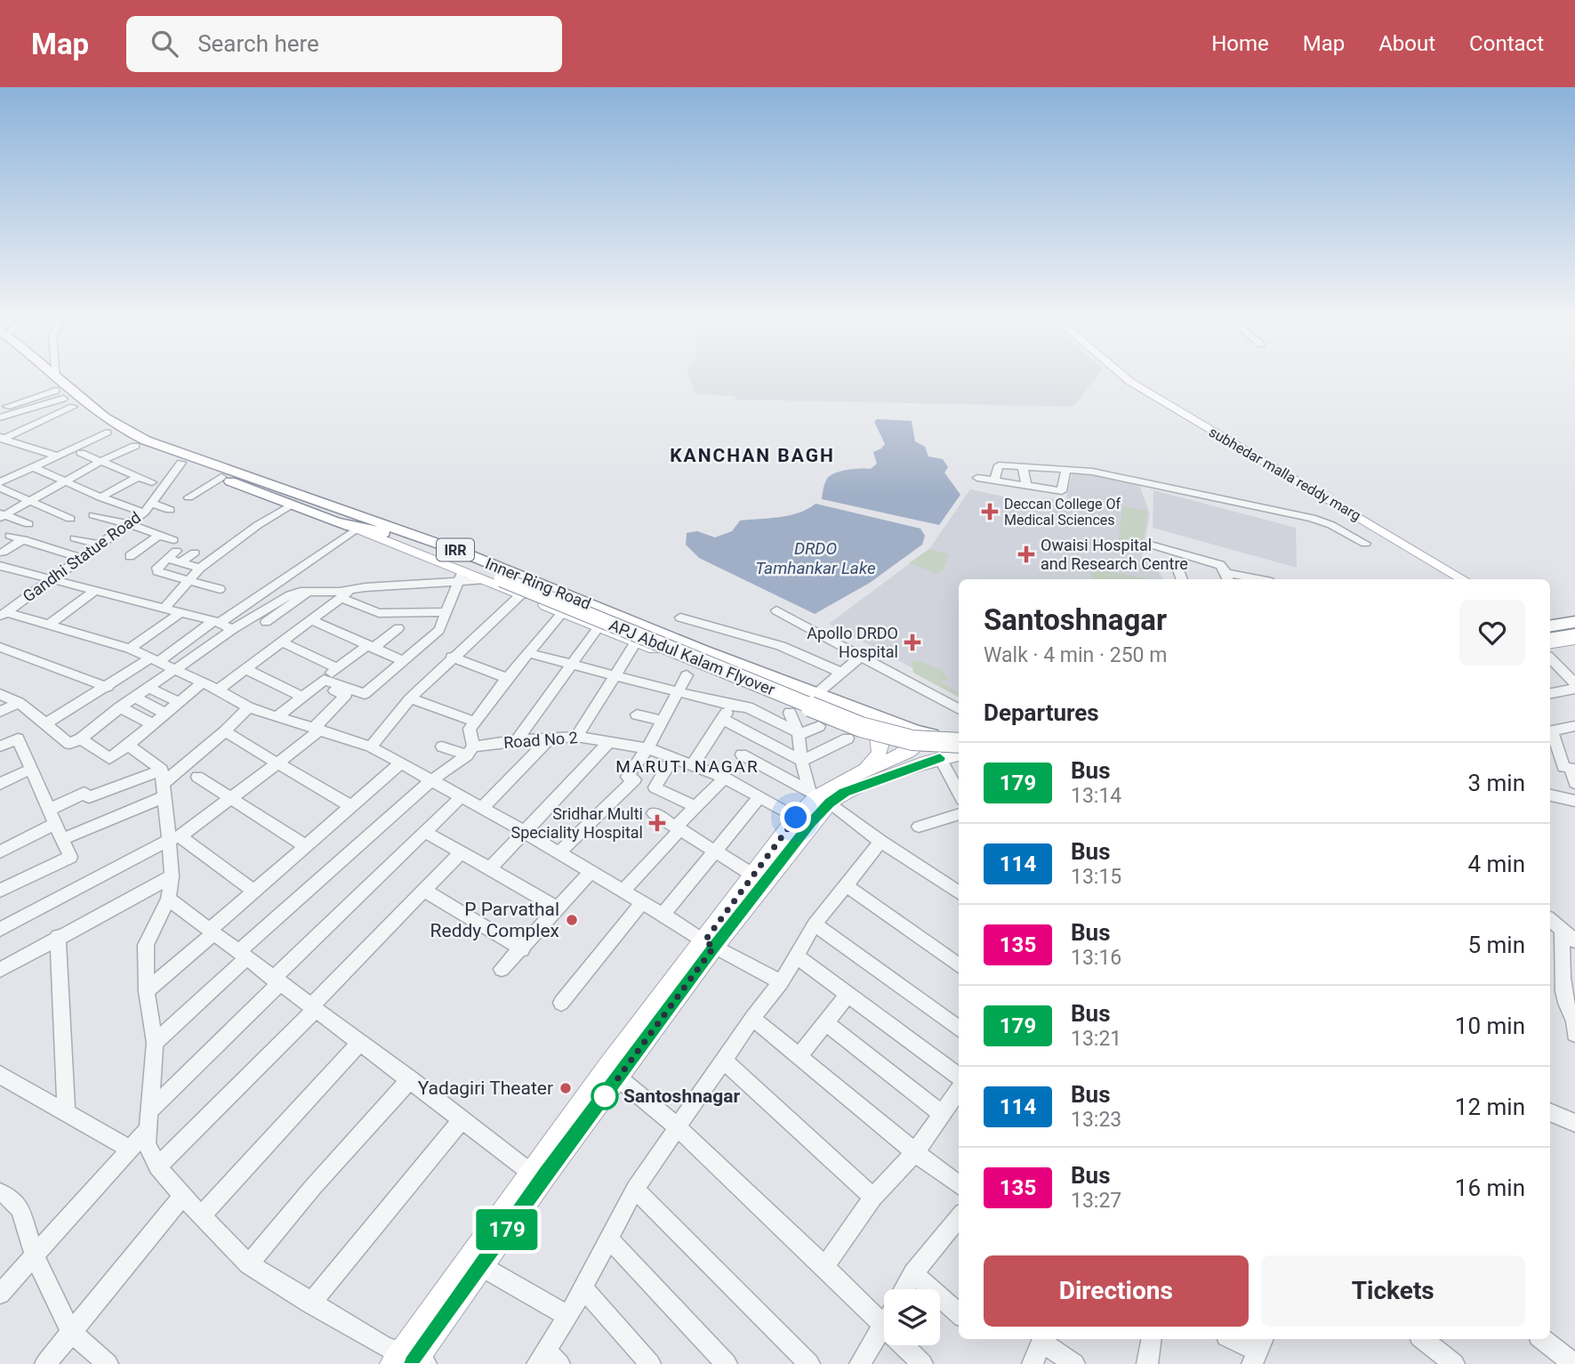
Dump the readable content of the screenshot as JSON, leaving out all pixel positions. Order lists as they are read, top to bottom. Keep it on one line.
{"streets":{"highway":["IRR","Inner Ring Road","APJ Abdul Kalam Flyover"],"main road":["subhedar malla reddy marg"],"street":["Gandhi Statue Road","Road No 2"]},"crossings":[["Gandhi Statue Road","Inner Ring Road"],["Inner Ring Road","APJ Abdul Kalam Flyover"]],"districts":["KANCHAN BAGH","MARUTI NAGAR"],"water":["DRDO Tamhankar Lake"],"places":{"health":["Deccan College Of Medical Sciences","Owaisi Hospital and Research Centre","Apollo DRDO Hospital","Sridhar Multi Speciality Hospital"],"other":["P Parvathal Reddy Complex","Yadagiri Theater","Santoshnagar"]},"lines":["bus line 179"],"page":{"header":"Map","search":"Search here","nav":["Home","Map","About","Contact"],"on_map":"179","heading":[["Santoshnagar","Walk · 4 min · 250 m"],"Departures"],"list":[{"mark":"179","name":"Bus","note":"13:14","value":"3 min"},{"mark":"114","name":"Bus","note":"13:15","value":"4 min"},{"mark":"135","name":"Bus","note":"13:16","value":"5 min"},{"mark":"179","name":"Bus","note":"13:21","value":"10 min"},{"mark":"114","name":"Bus","note":"13:23","value":"12 min"},{"mark":"135","name":"Bus","note":"13:27","value":"16 min"}],"buttons":["Directions","Tickets"]}}
